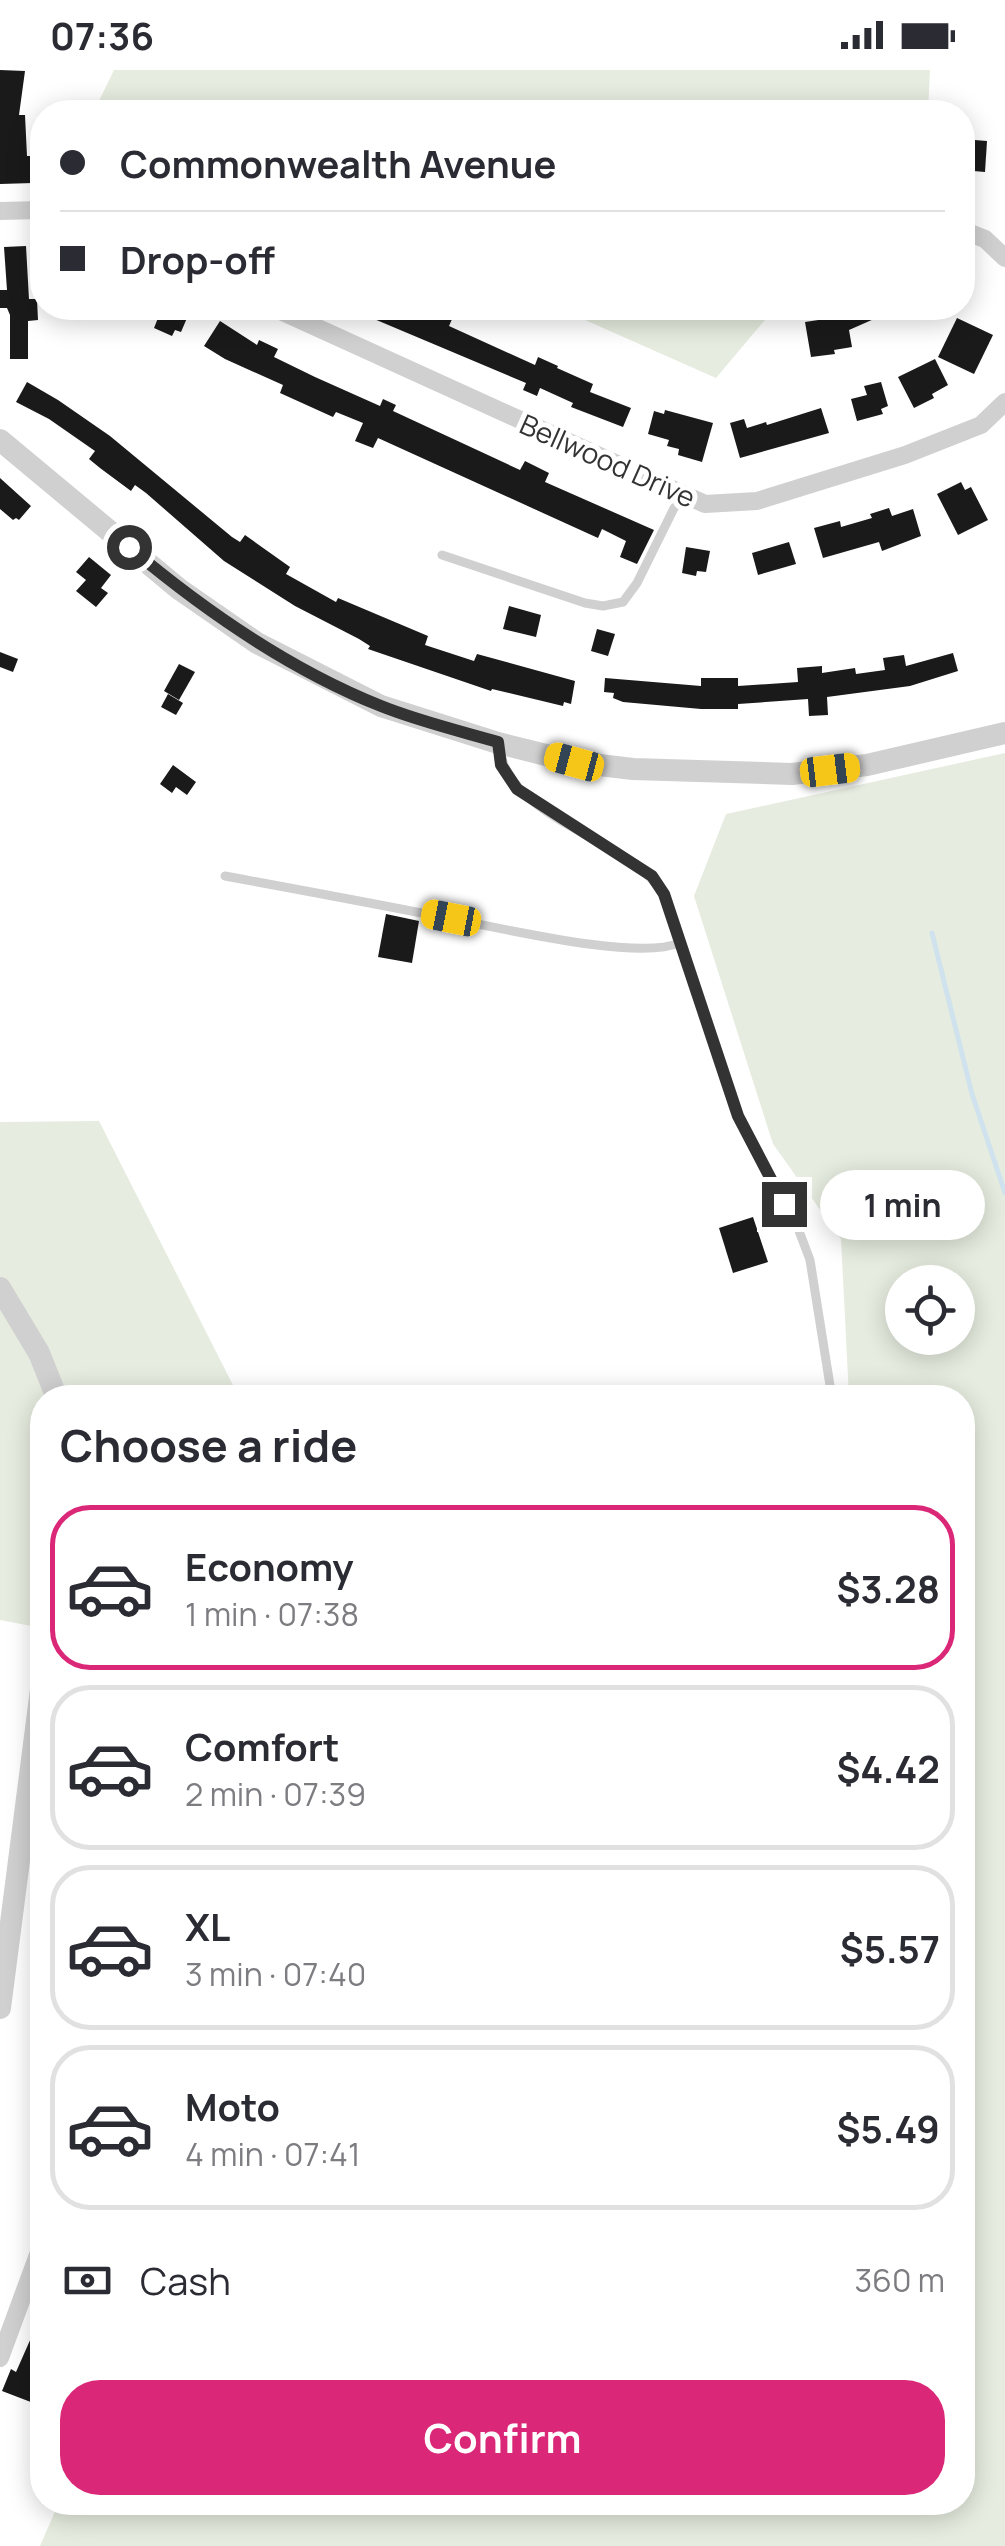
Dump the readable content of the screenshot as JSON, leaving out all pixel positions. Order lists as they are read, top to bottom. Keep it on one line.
{"streets":{"street":["Bellwood Drive"]},"page":{"status":"07:36","banner":["Commonwealth Avenue","Drop-off"],"bubble":"1 min","heading":"Choose a ride","list":[{"name":"Economy","note":"1 min · 07:38","value":"$3.28"},{"name":"Comfort","note":"2 min · 07:39","value":"$4.42"},{"name":"XL","note":"3 min · 07:40","value":"$5.57"},{"name":"Moto","note":"4 min · 07:41","value":"$5.49"}],"pay":["Cash","360 m"],"buttons":"Confirm"}}
